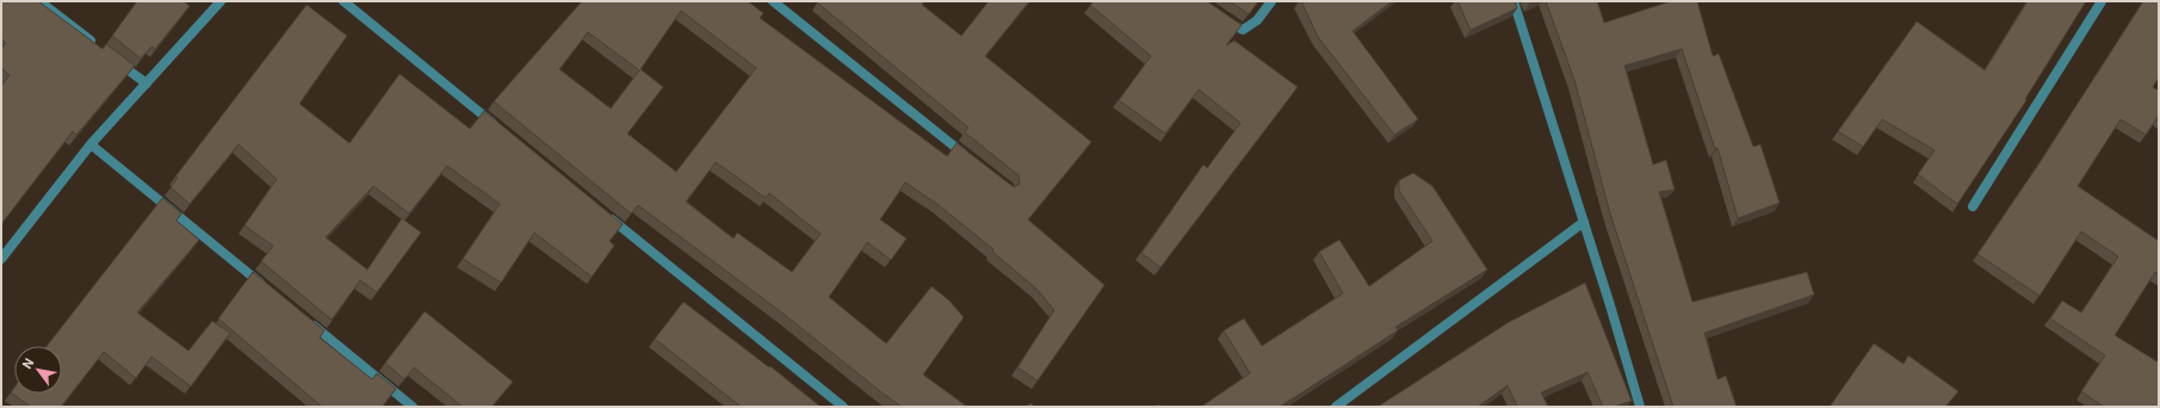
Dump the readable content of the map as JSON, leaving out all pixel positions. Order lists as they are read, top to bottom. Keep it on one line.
{"north":"top left"}
